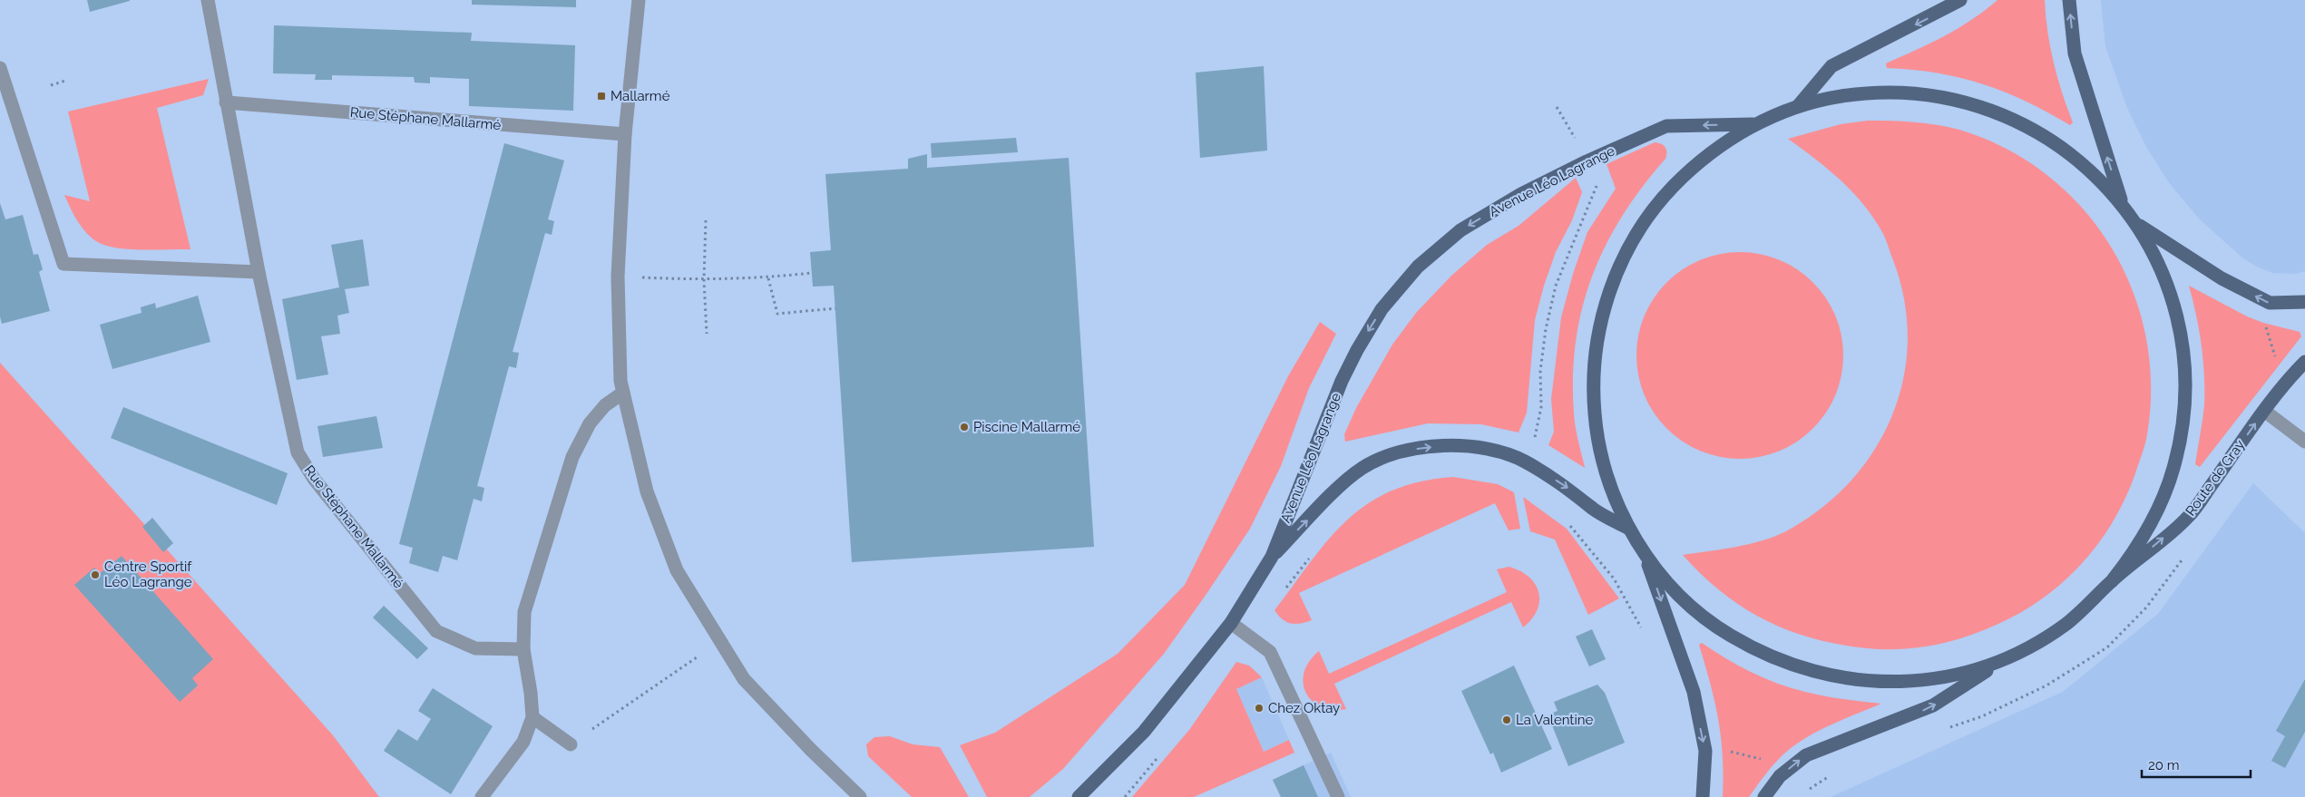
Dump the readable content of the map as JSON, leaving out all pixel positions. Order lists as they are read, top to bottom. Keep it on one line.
{"streets":{"main road":["Avenue Léo Lagrange","Route de Gray"],"street":["Rue Stéphane Mallarmé"]},"one_way":["Route de Gray"],"places":{"transit":["Mallarmé"],"other":["Piscine Mallarmé","Centre Sportif Léo Lagrange","Chez Oktay","La Valentine"]},"scale_bar":"20 m"}
